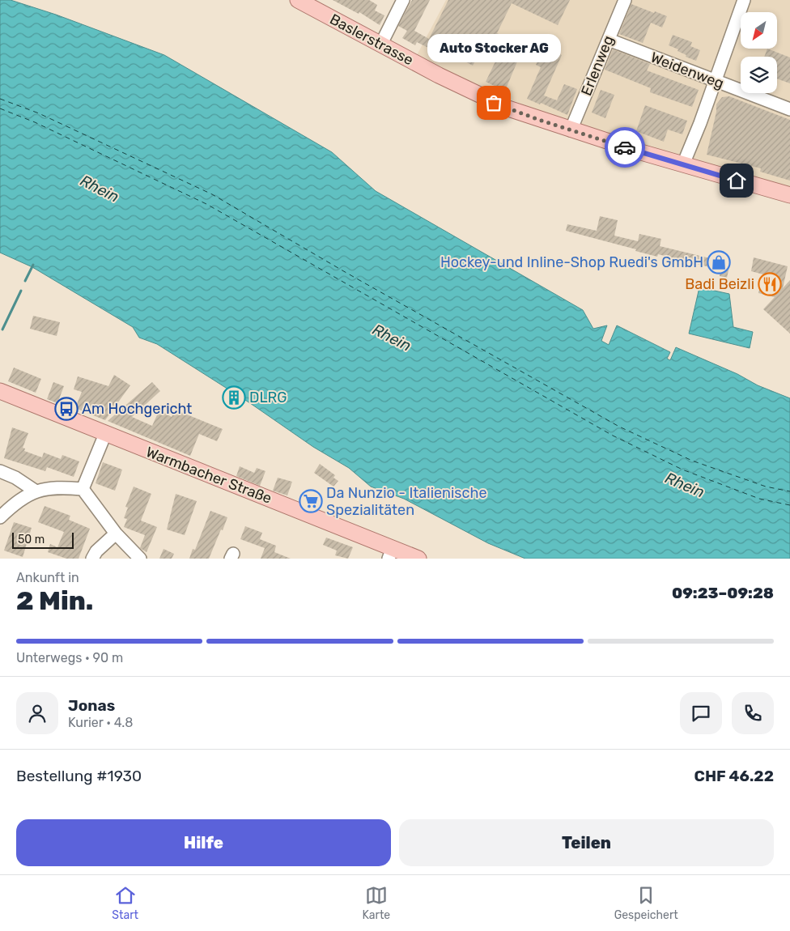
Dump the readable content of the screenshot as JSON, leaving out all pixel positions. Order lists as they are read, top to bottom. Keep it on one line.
{"streets":{"main road":["Baslerstrasse","Warmbacher Straße"],"street":["Erlenweg","Weidenweg"]},"crossings":[["Baslerstrasse","Erlenweg"],["Erlenweg","Weidenweg"]],"water":["Rhein"],"places":{"other":["Auto Stocker AG"],"shop":["Hockey-und Inline-Shop Ruedi's GmbH"],"restaurant":["Badi Beizli"],"building":["DLRG"],"bus stop":["Am Hochgericht"],"supermarket":["Da Nunzio - Italienische Spezialitäten"]},"scale_bar":"50 m","north":"bottom left","page":{"bubble":"Auto Stocker AG","scale":"50 m","heading":["2 Min.","Ankunft in","09:23–09:28"],"panel":["Jonas","Kurier · 4.8","Bestellung #1930","CHF 46.22"],"bar":"Unterwegs · 90 m","buttons":["Hilfe","Teilen"],"tabs":["Start","Karte","Gespeichert"]}}
